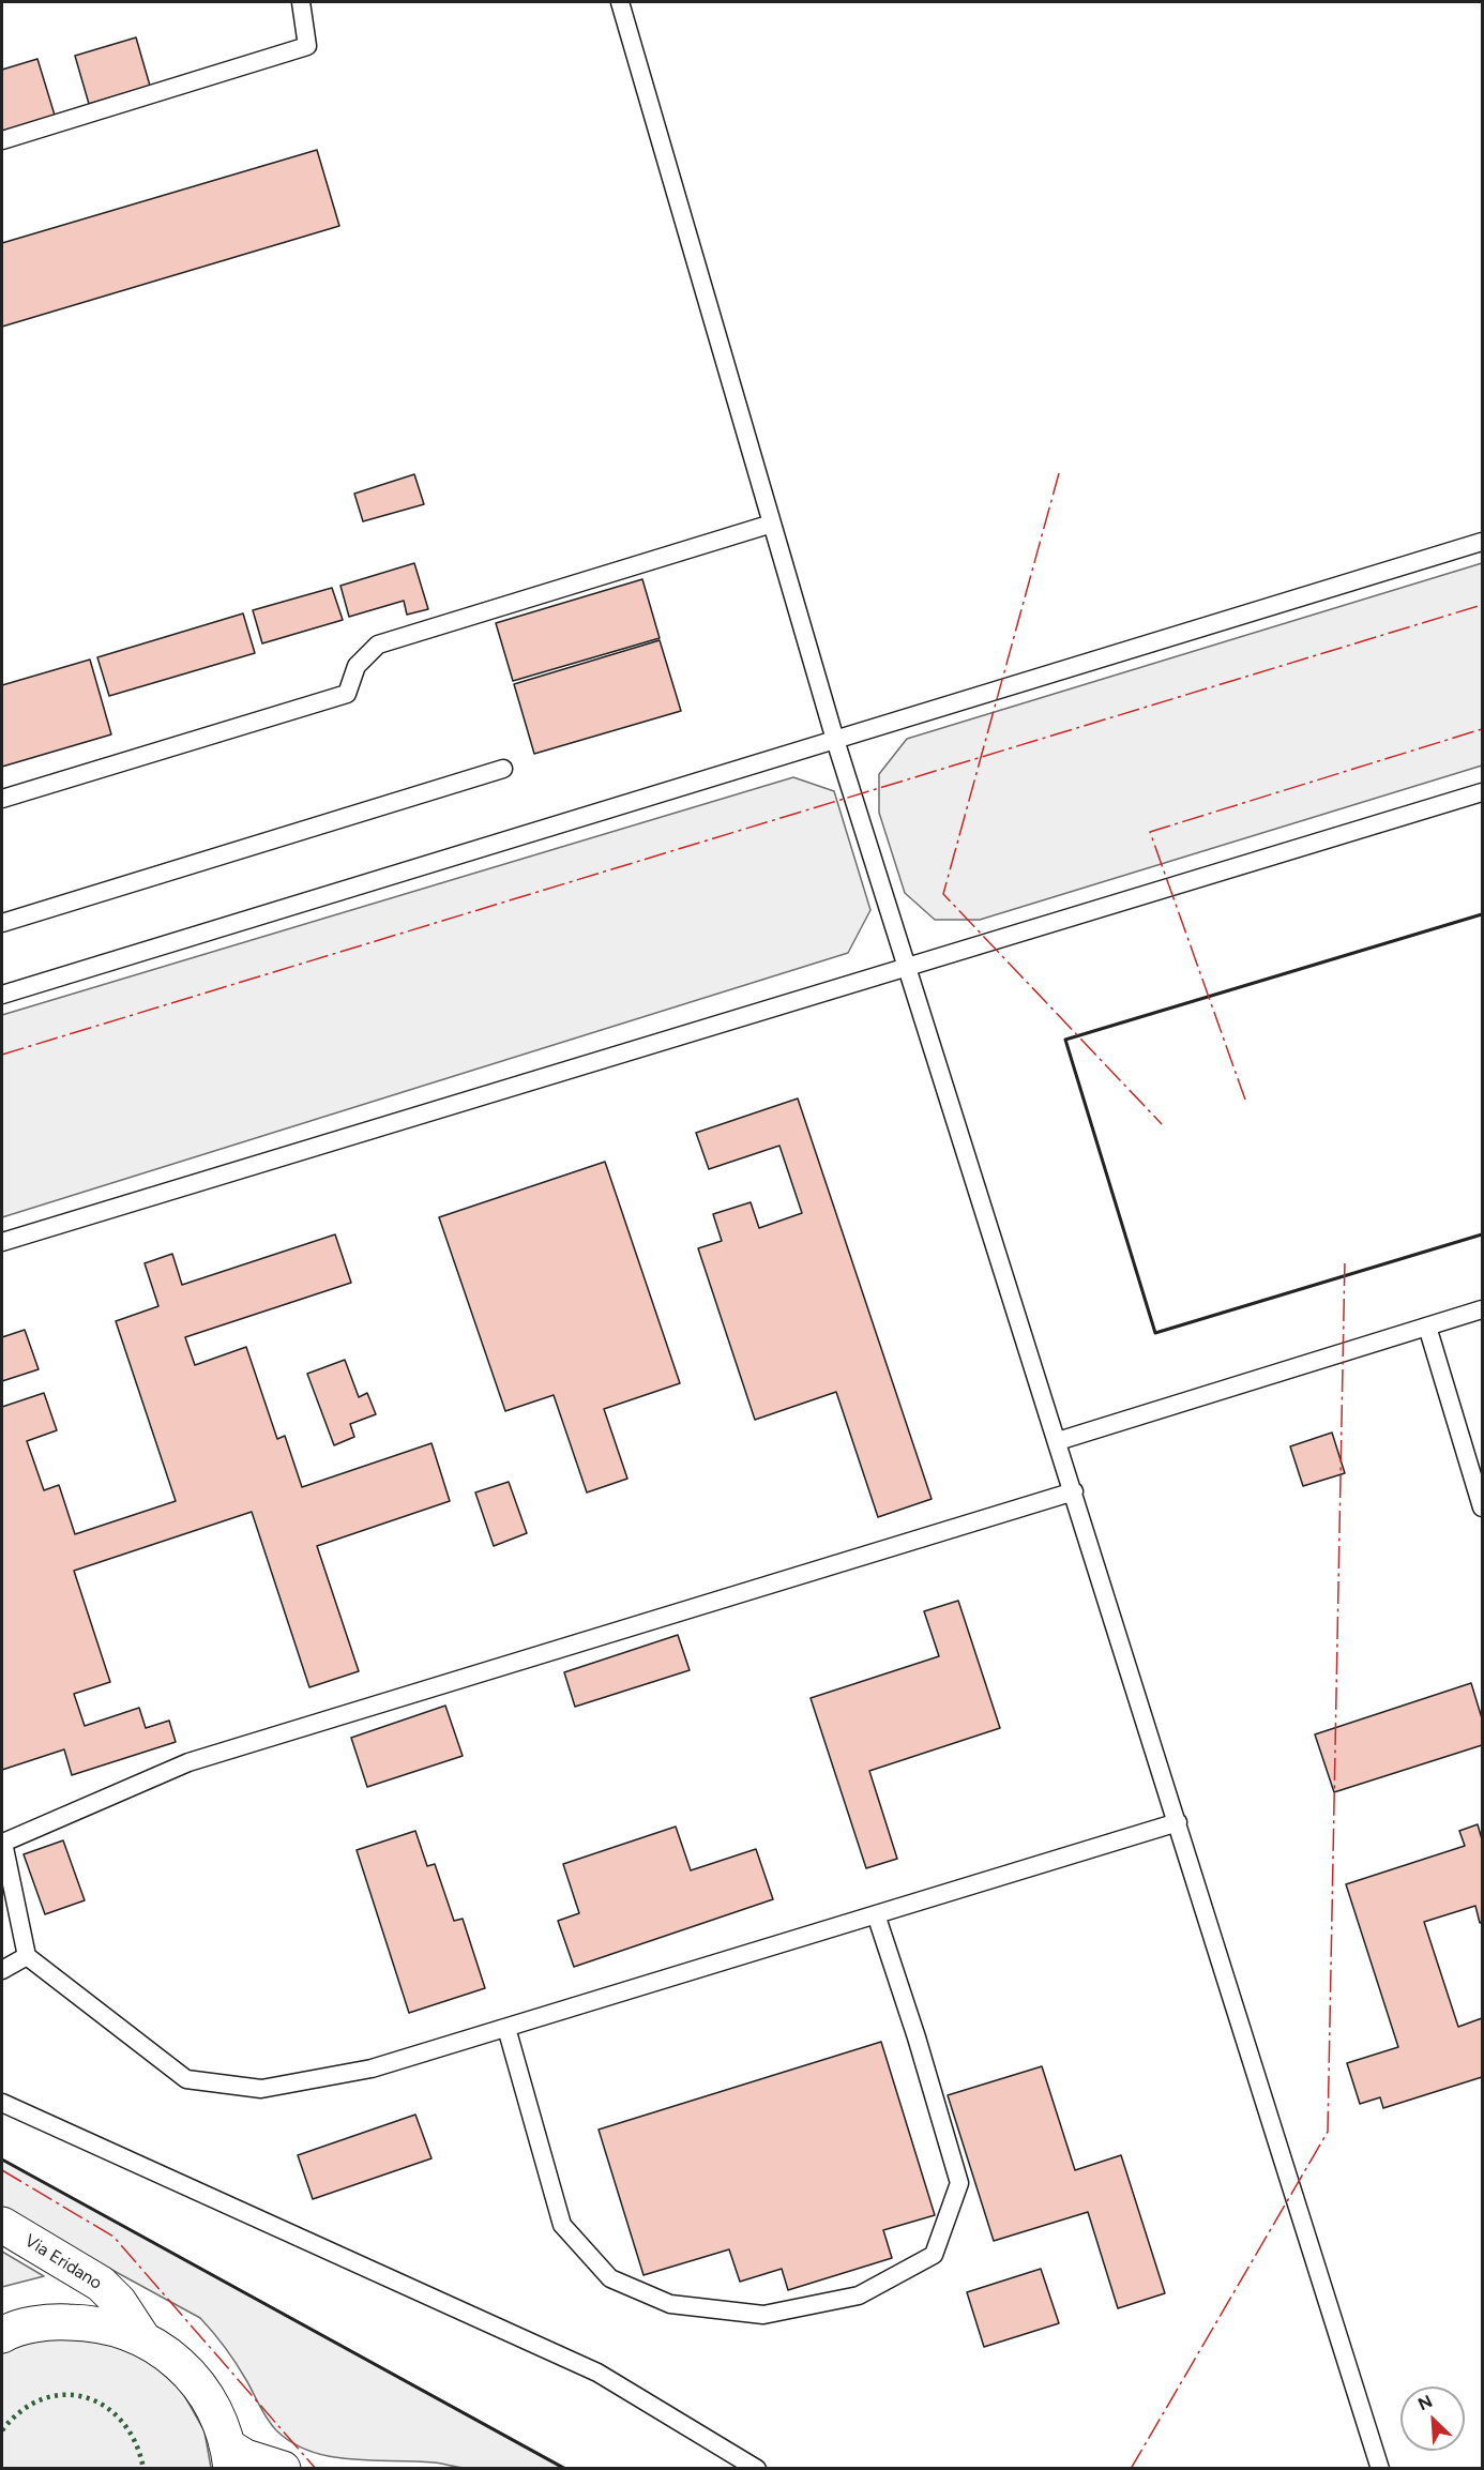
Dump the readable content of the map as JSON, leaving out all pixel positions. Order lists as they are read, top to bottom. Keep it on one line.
{"streets":{"main road":["Via Eridano"]},"north":"top left"}
